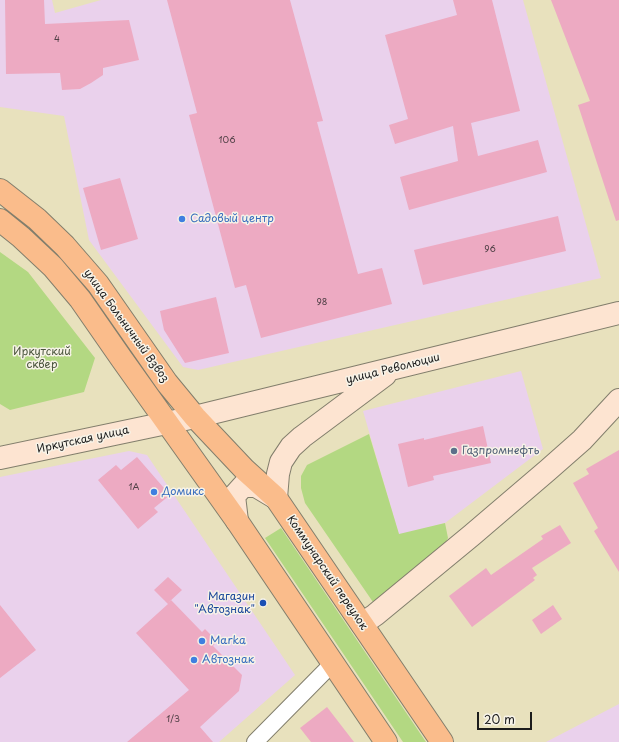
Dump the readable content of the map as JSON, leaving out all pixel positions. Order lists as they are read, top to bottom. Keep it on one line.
{"streets":{"main road":["улица Больничный Взвоз","улица Революции","Иркутская улица","Коммунарский переулок"]},"crossings":[["улица Больничный Взвоз","улица Революции"],["улица Больничный Взвоз","Иркутская улица"],["улица Больничный Взвоз","Коммунарский переулок"],["улица Революции","Иркутская улица"],["улица Революции","Коммунарский переулок"]],"parks":["Иркутский сквер"],"places":["Садовый центр","Газпромнефть","Домикс","Магазин \"Автознак\"","Marka","Автознак"],"house_numbers":["4","106","96","98","1А","1/3"],"scale_bar":"20 m"}
